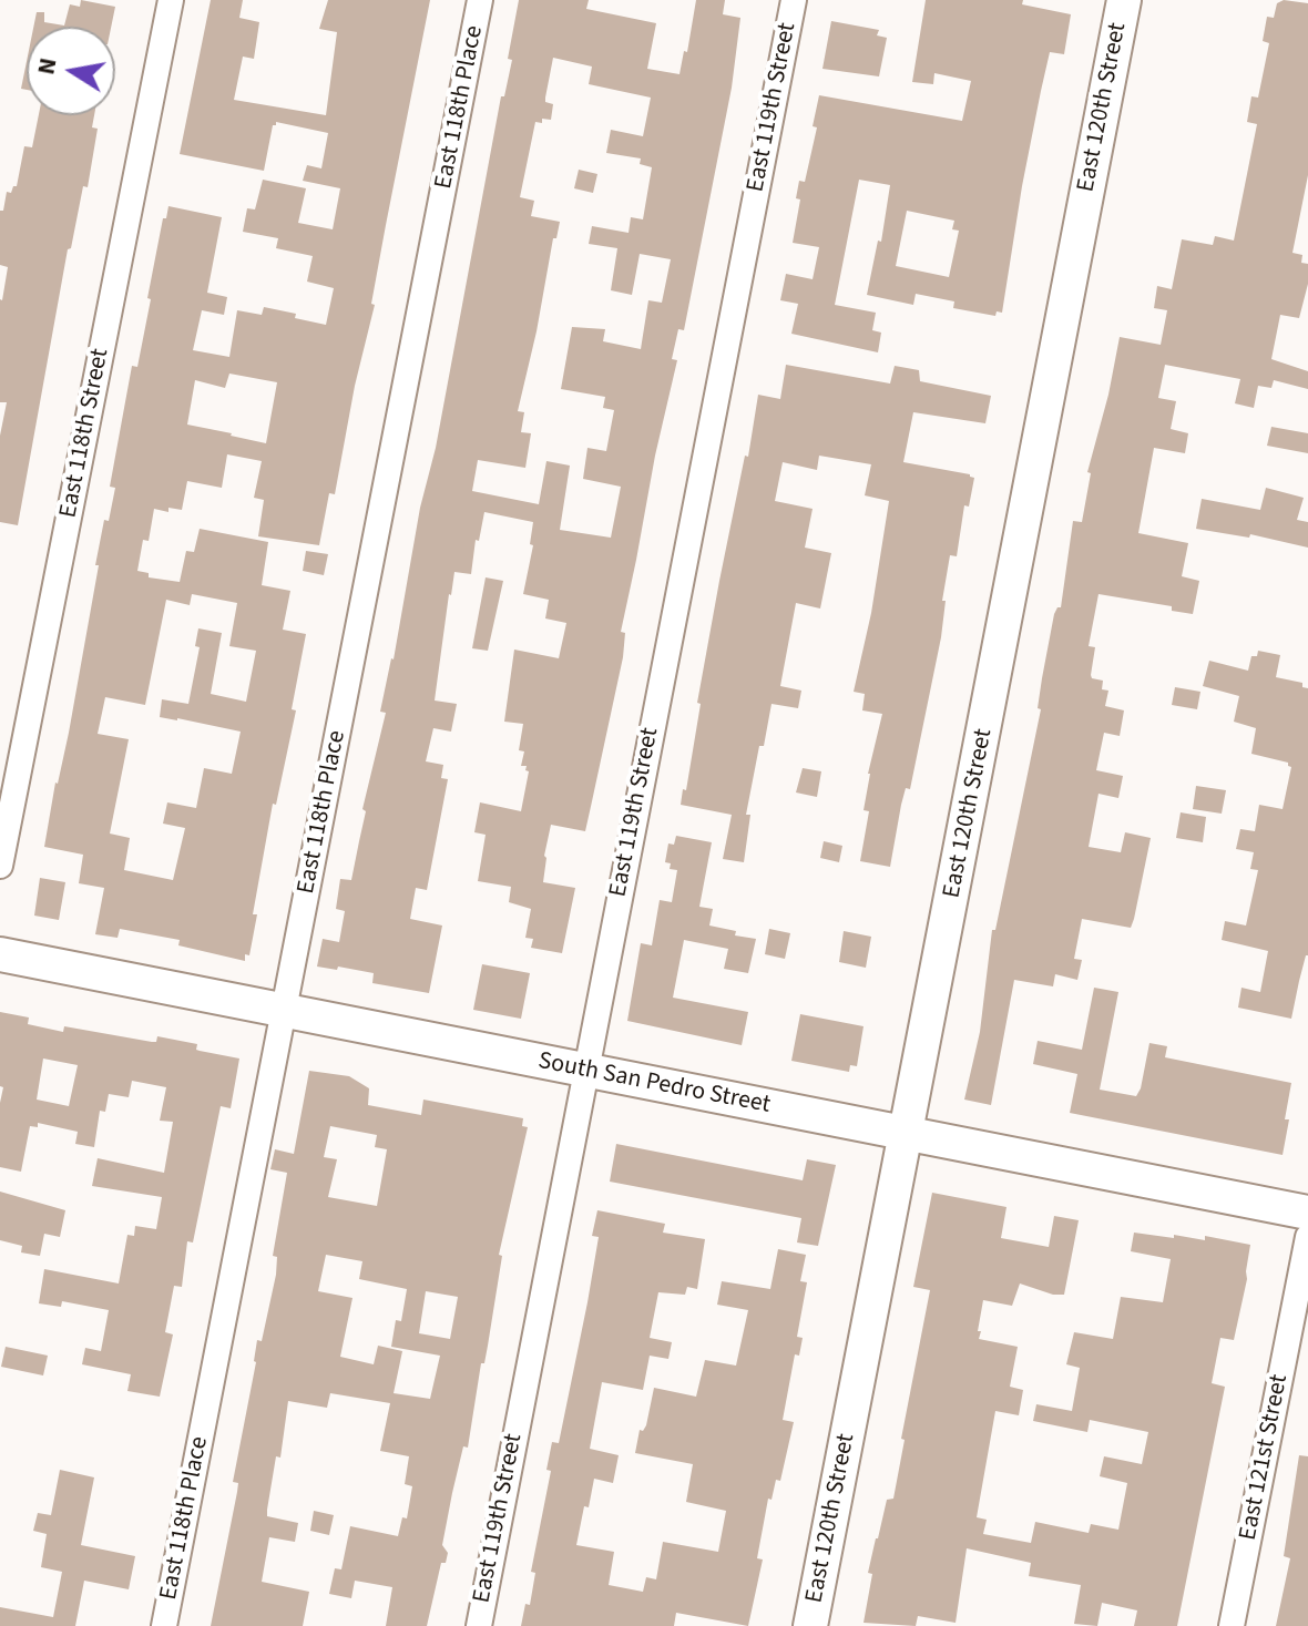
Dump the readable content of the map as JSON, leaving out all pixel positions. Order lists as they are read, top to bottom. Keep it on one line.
{"streets":{"street":["East 118th Place","East 119th Street","East 120th Street","East 118th Street","South San Pedro Street","East 121st Street"]},"crossings":[["East 118th Place","South San Pedro Street"],["East 119th Street","South San Pedro Street"],["East 120th Street","South San Pedro Street"]],"north":"left"}
